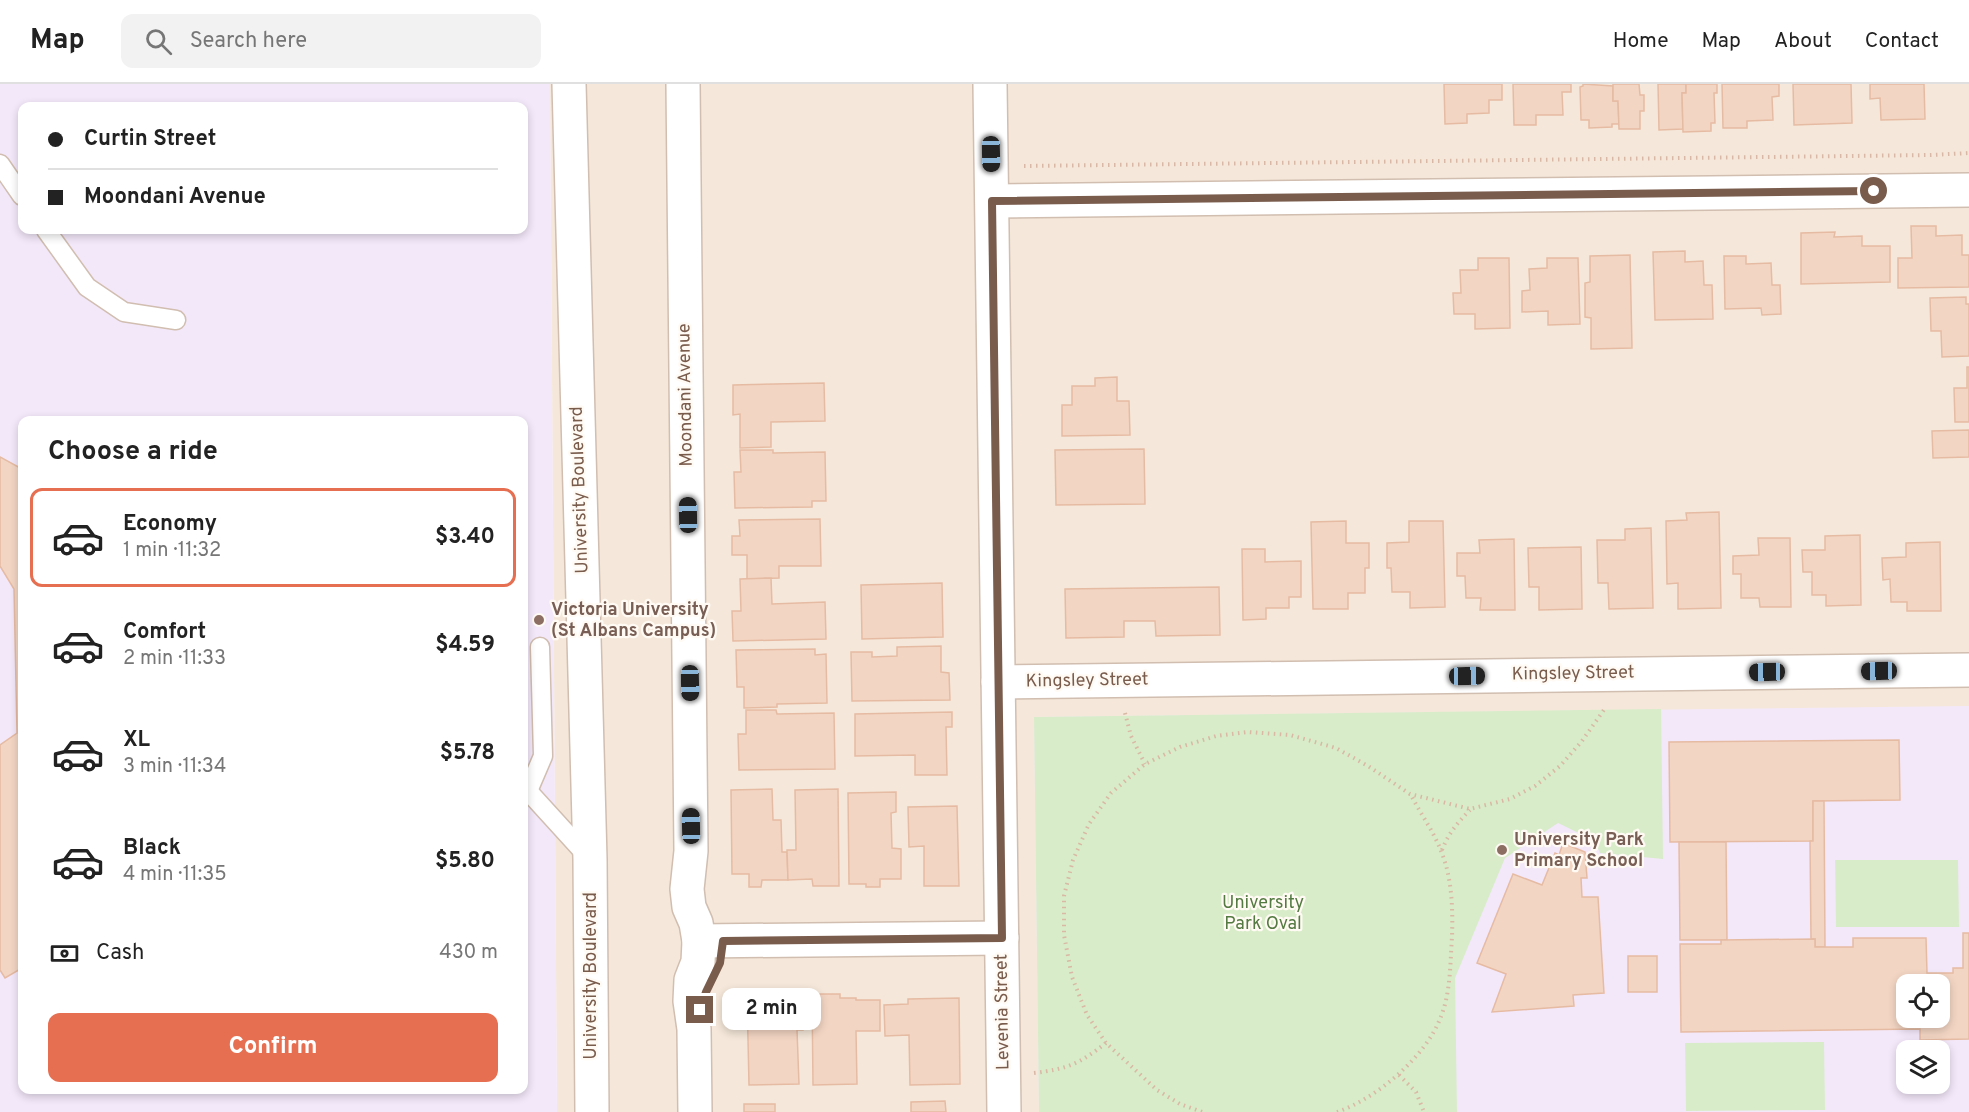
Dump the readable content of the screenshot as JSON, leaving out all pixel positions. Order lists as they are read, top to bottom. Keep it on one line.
{"streets":{"street":["Moondani Avenue","University Boulevard","Kingsley Street","Levenia Street"]},"crossings":[["Kingsley Street","Levenia Street"]],"parks":["University Park Oval"],"places":["Victoria University (St Albans Campus)","University Park Primary School"],"page":{"header":"Map","search":"Search here","nav":["Home","Map","About","Contact"],"banner":["Curtin Street","Moondani Avenue"],"heading":"Choose a ride","list":[{"name":"Economy","note":"1 min · 11:32","value":"$3.40"},{"name":"Comfort","note":"2 min · 11:33","value":"$4.59"},{"name":"XL","note":"3 min · 11:34","value":"$5.78"},{"name":"Black","note":"4 min · 11:35","value":"$5.80"}],"pay":["Cash","430 m"],"bubble":"2 min","buttons":"Confirm"}}
